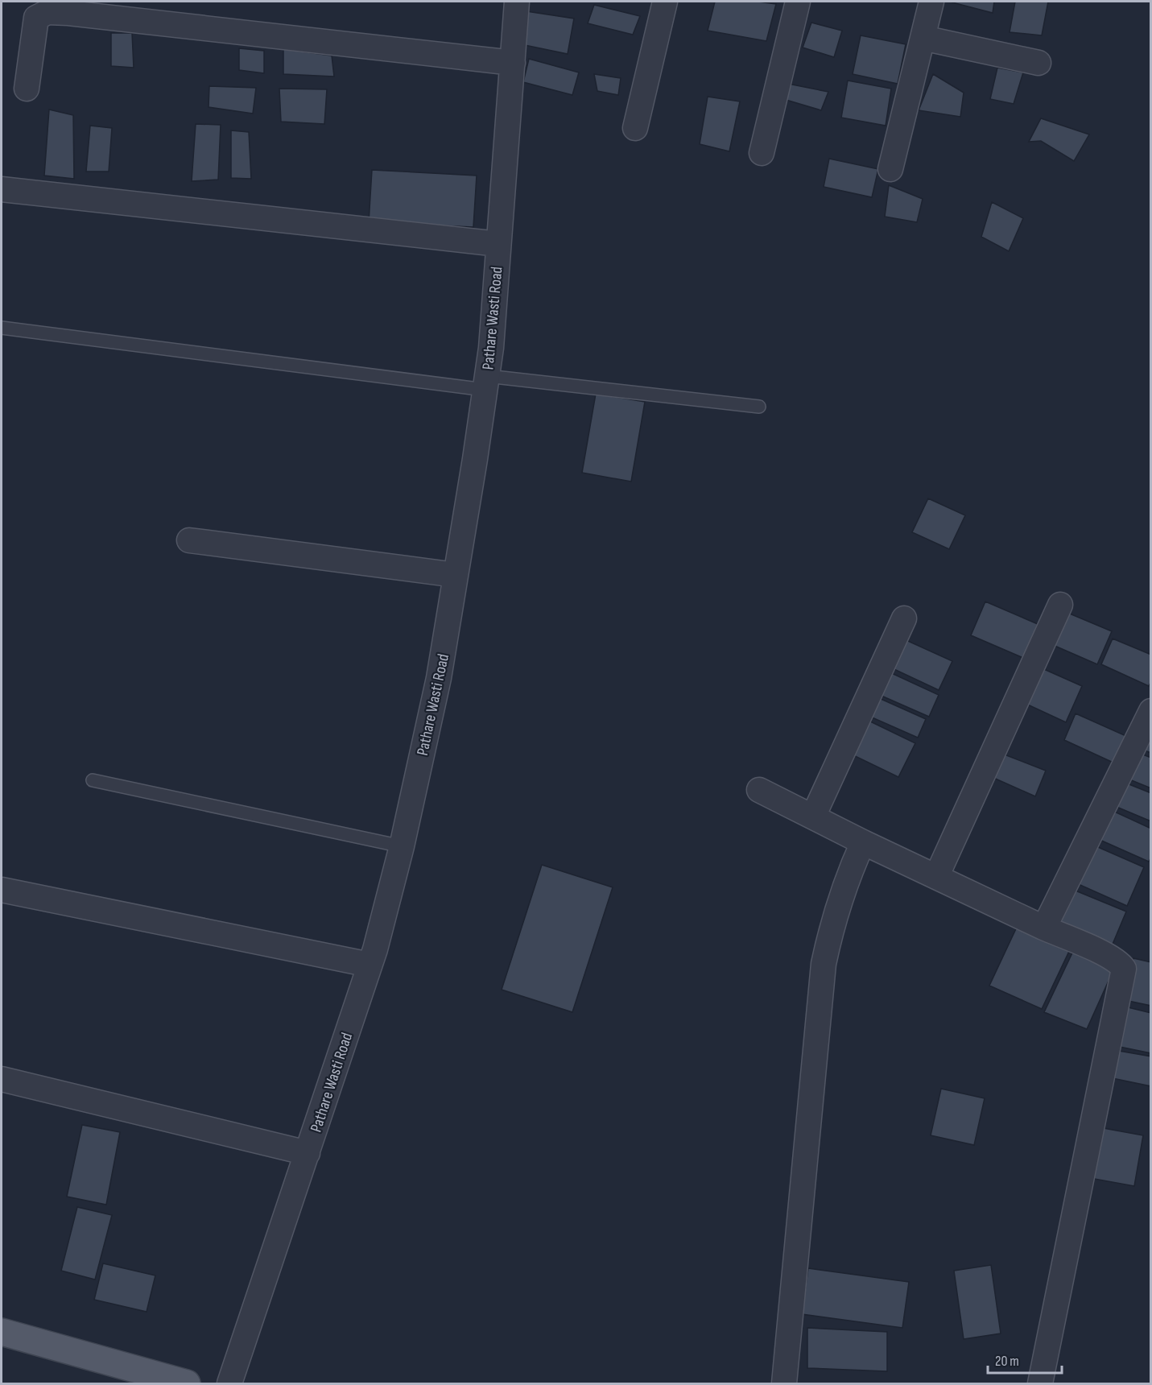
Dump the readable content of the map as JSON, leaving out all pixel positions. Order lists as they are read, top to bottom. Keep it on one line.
{"streets":{"street":["Pathare Wasti Road"]},"scale_bar":"20 m"}
